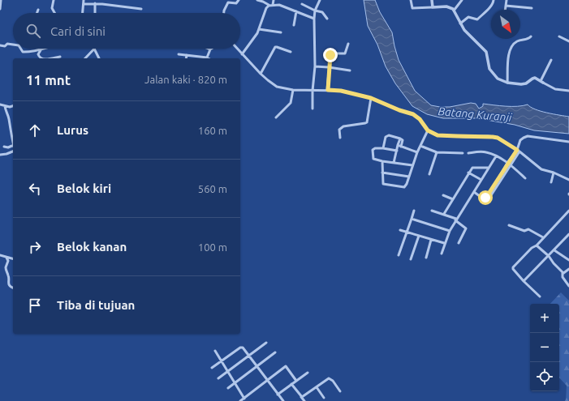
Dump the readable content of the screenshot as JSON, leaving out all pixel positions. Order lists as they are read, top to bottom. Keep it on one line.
{"water":["Batang Kuranji"],"north":"bottom right","page":{"search":"Cari di sini","heading":["11 mnt","Jalan kaki · 820 m"],"list":[["Lurus","160 m"],["Belok kiri","560 m"],["Belok kanan","100 m"],"Tiba di tujuan"],"map_buttons":["+","−"]}}
